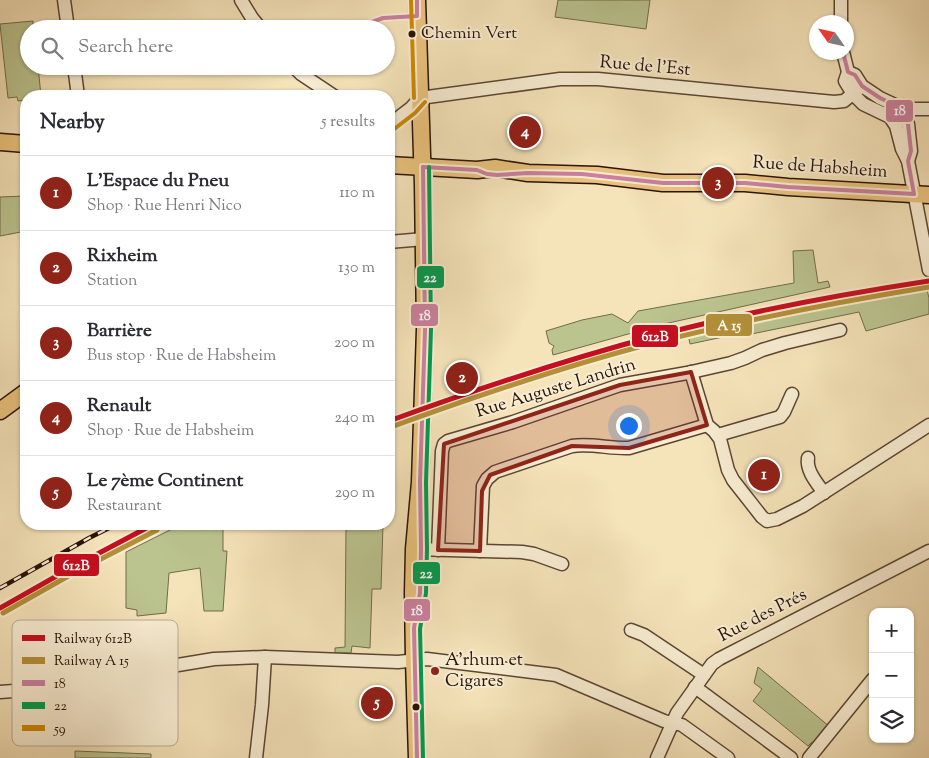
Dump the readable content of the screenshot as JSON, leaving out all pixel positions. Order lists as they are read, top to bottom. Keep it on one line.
{"streets":{"main road":["Rue de Habsheim"],"street":["Rue de l'Est","Rue Auguste Landrin","Rue des Prés"]},"places":["Chemin Vert","A'rhum et Cigares"],"lines":["transit line 18","transit line 59","transit line 22","rail line 612B"],"legend":["Railway 612B","Railway A 15","18","22","59"],"north":"top left","page":{"search":"Search here","heading":["Nearby","5 results"],"pins":["4","3","2","1","5"],"list":[{"mark":"1","name":"L'Espace du Pneu","note":"Shop · Rue Henri Nico","value":"110 m"},{"mark":"2","name":"Rixheim","note":"Station","value":"130 m"},{"mark":"3","name":"Barrière","note":"Bus stop · Rue de Habsheim","value":"200 m"},{"mark":"4","name":"Renault","note":"Shop · Rue de Habsheim","value":"240 m"},{"mark":"5","name":"Le 7ème Continent","note":"Restaurant","value":"290 m"}],"map_buttons":["+","−"]}}
